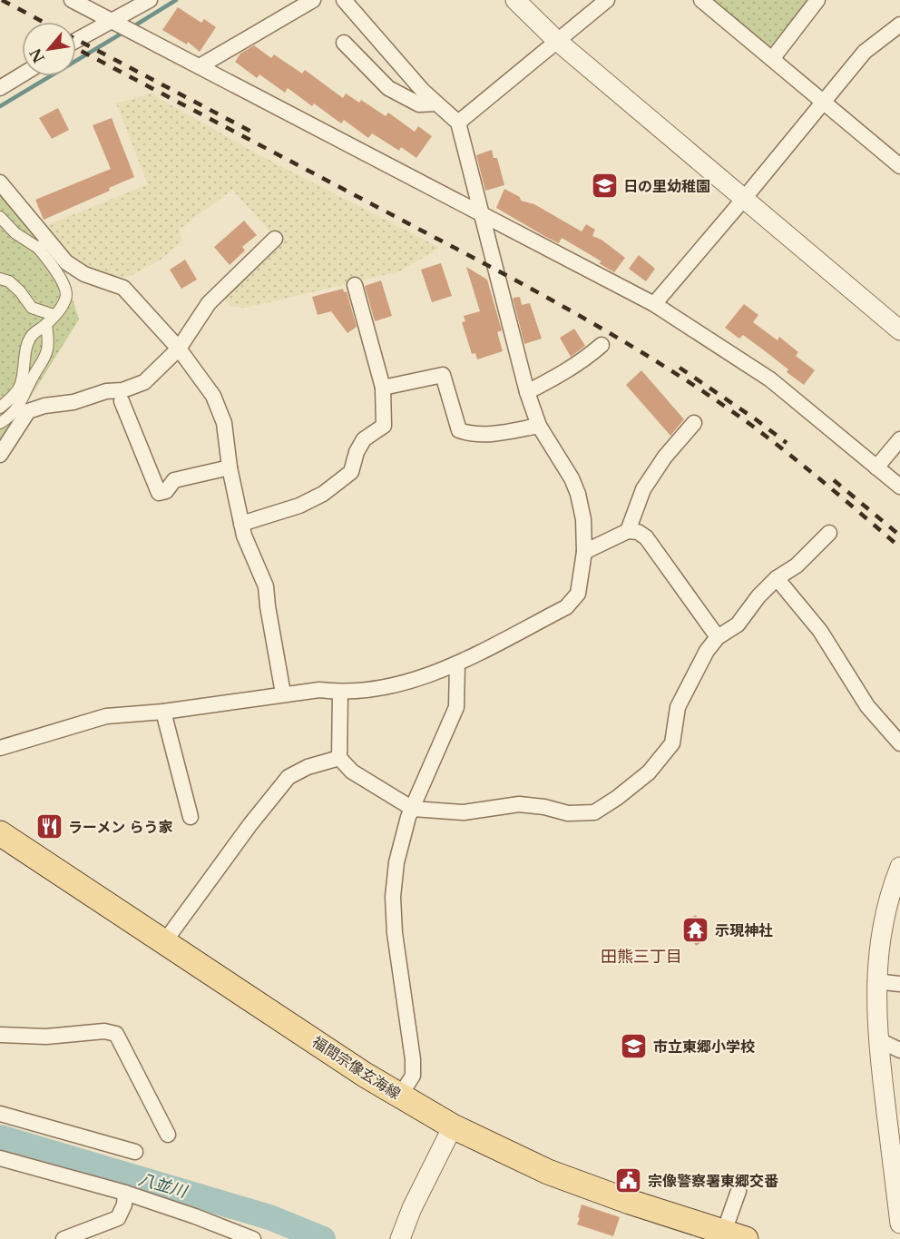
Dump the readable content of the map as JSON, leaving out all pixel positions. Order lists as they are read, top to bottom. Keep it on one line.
{"streets":{"main road":["福間宗像玄海線"]},"districts":["田熊三丁目"],"water":["八並川"],"places":{"school or university":["日の里幼稚園","市立東郷小学校"],"restaurant":["ラーメン らう家"],"temple":["示現神社"],"public building":["宗像警察署東郷交番"]},"north":"bottom left"}
